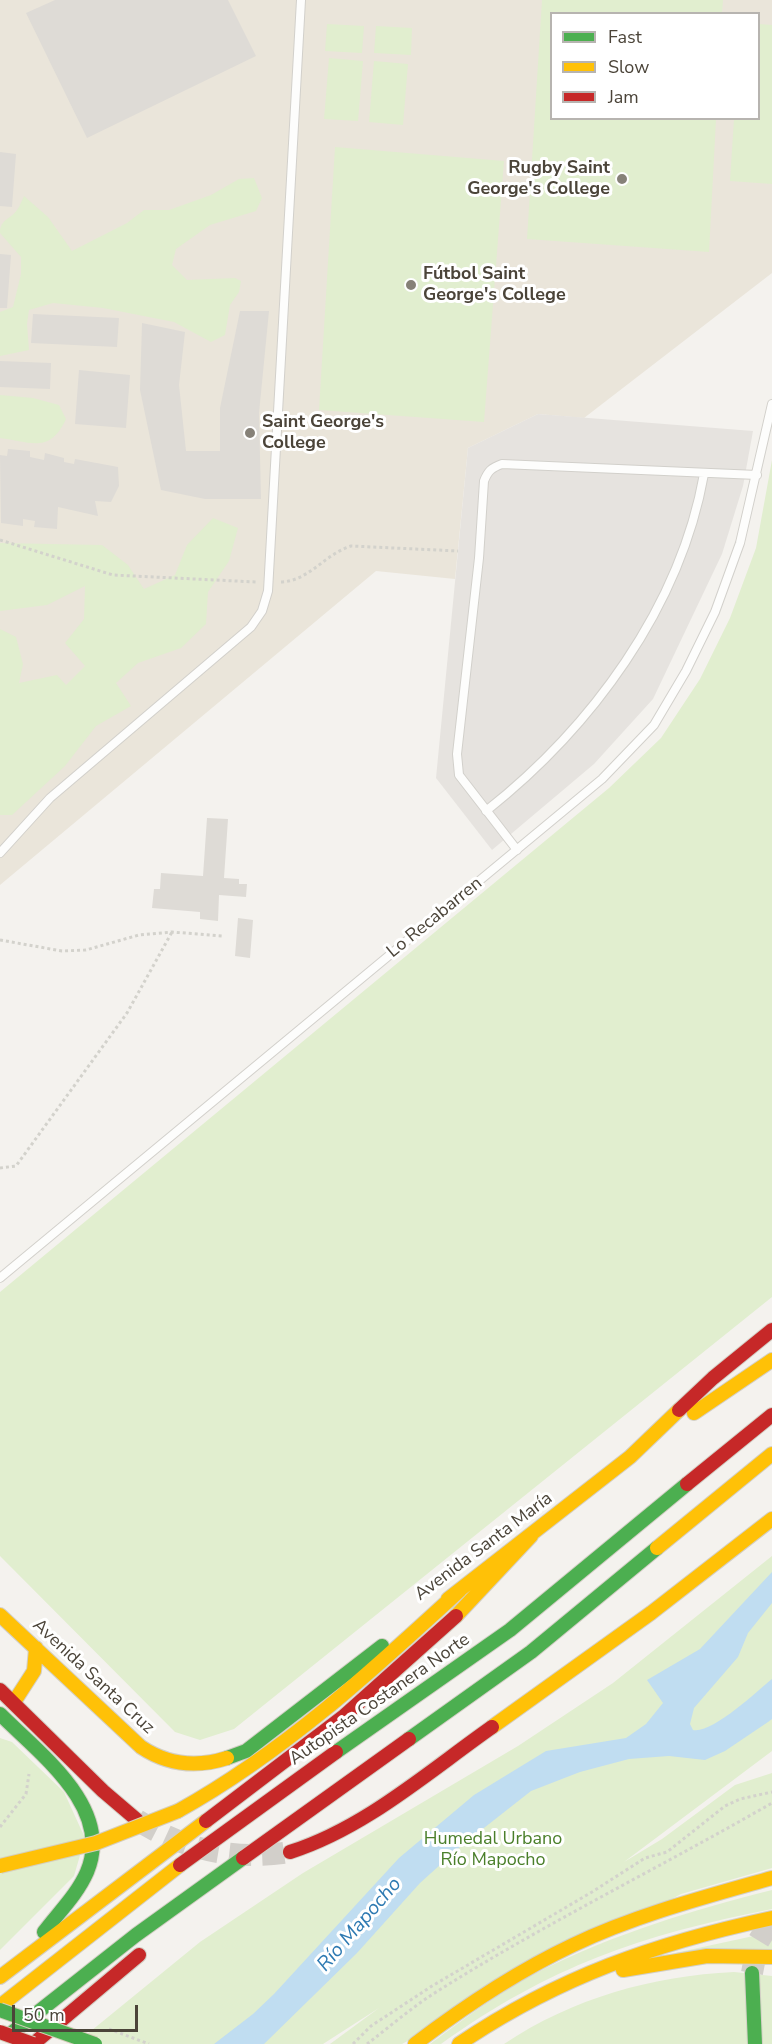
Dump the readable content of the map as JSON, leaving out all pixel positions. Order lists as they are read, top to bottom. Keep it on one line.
{"streets":{"main road":["Avenida Santa María","Avenida Santa Cruz","Autopista Costanera Norte"],"lane":["Lo Recabarren"]},"crossings":[["Avenida Santa María","Avenida Santa Cruz"]],"water":["Río Mapocho"],"parks":["Humedal Urbano Río Mapocho"],"places":["Rugby Saint George's College","Fútbol Saint George's College","Saint George's College"],"legend":["Fast","Slow","Jam"],"scale_bar":"50 m"}
